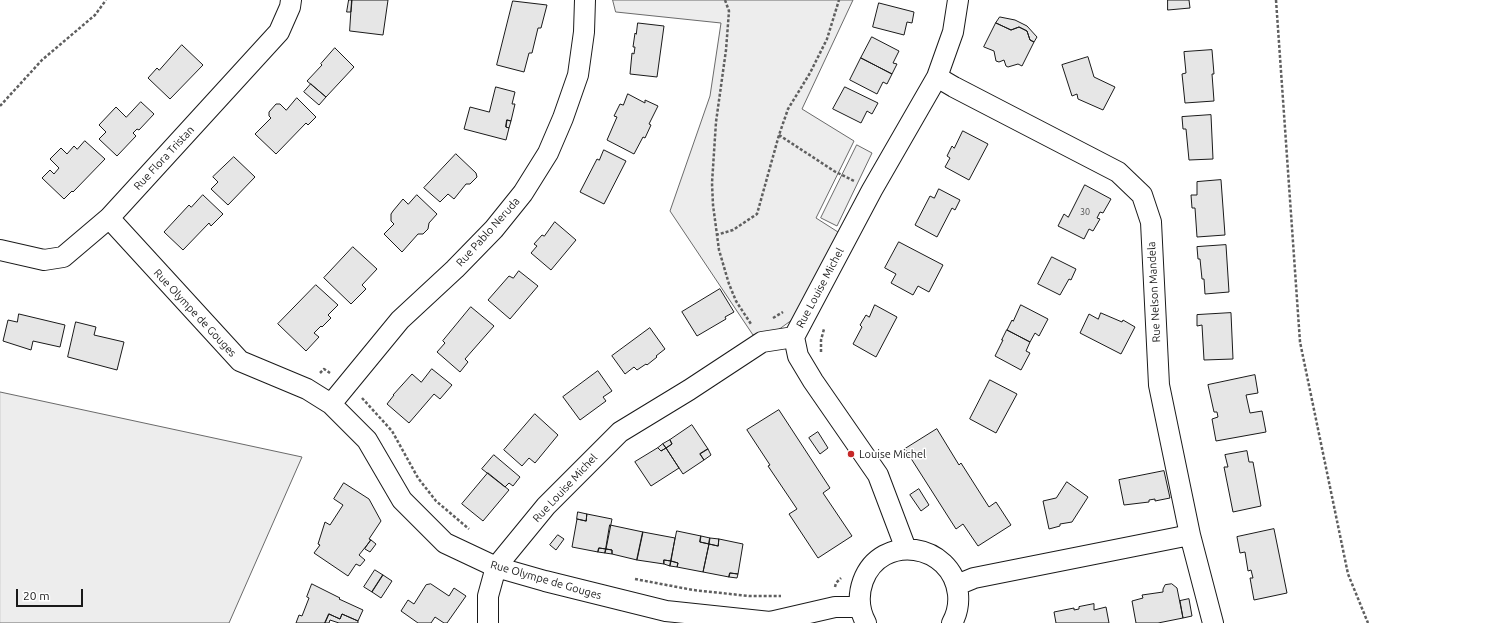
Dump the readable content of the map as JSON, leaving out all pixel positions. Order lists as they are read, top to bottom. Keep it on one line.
{"streets":{"street":["Rue Flora Tristan","Rue Pablo Neruda","Rue Louise Michel","Rue Nelson Mandela","Rue Olympe de Gouges"]},"crossings":[["Rue Flora Tristan","Rue Olympe de Gouges"],["Rue Pablo Neruda","Rue Olympe de Gouges"],["Rue Louise Michel","Rue Nelson Mandela"],["Rue Louise Michel","Rue Olympe de Gouges"]],"places":["Louise Michel"],"house_numbers":["30"],"scale_bar":"20 m"}
